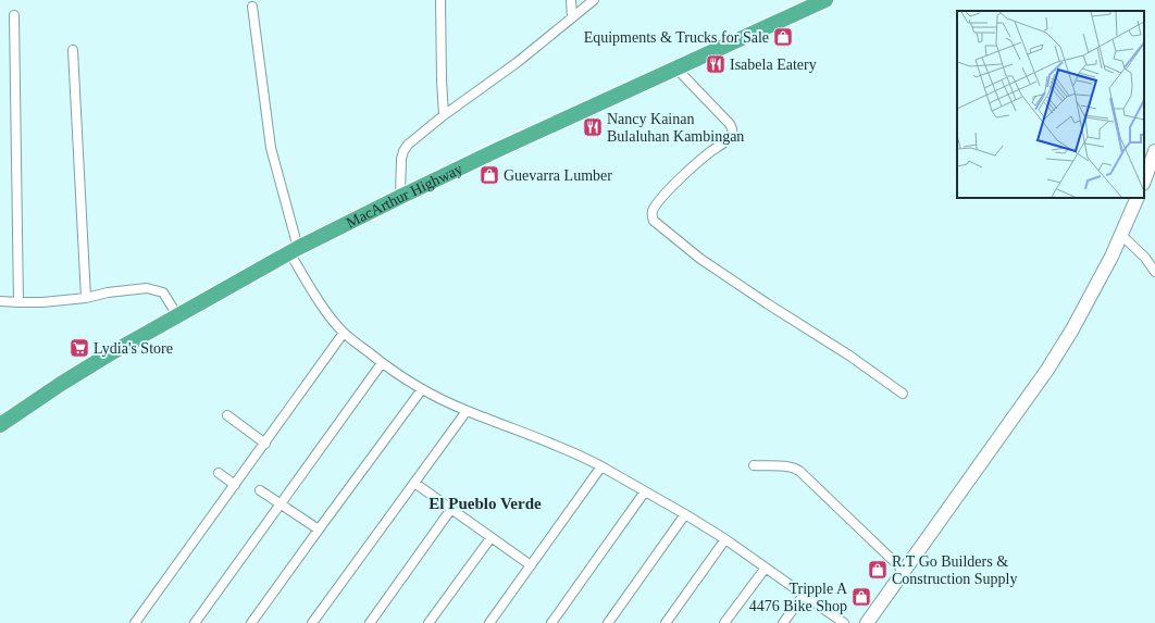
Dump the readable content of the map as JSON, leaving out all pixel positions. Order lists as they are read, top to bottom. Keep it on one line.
{"streets":{"highway":["MacArthur Highway"]},"districts":["El Pueblo Verde"],"places":{"shop":["Equipments & Trucks for Sale","Guevarra Lumber","R.T Go Builders & Construction Supply","Tripple A 4476 Bike Shop"],"restaurant":["Isabela Eatery","Nancy Kainan Bulaluhan Kambingan"],"supermarket":["Lydia's Store"]}}
